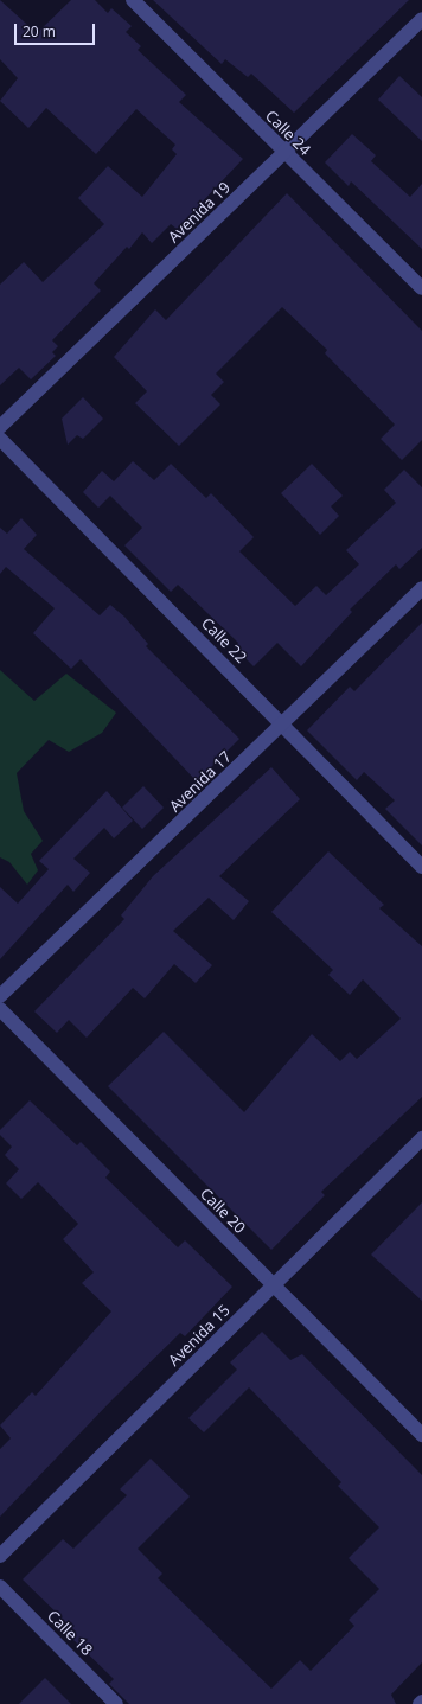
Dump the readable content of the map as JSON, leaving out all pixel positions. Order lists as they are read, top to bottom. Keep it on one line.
{"streets":{"street":["Calle 24","Avenida 19","Calle 22","Avenida 17","Calle 20","Avenida 15","Calle 18"]},"crossings":[["Calle 24","Avenida 19"],["Calle 22","Avenida 17"],["Calle 20","Avenida 15"]],"scale_bar":"20 m"}
